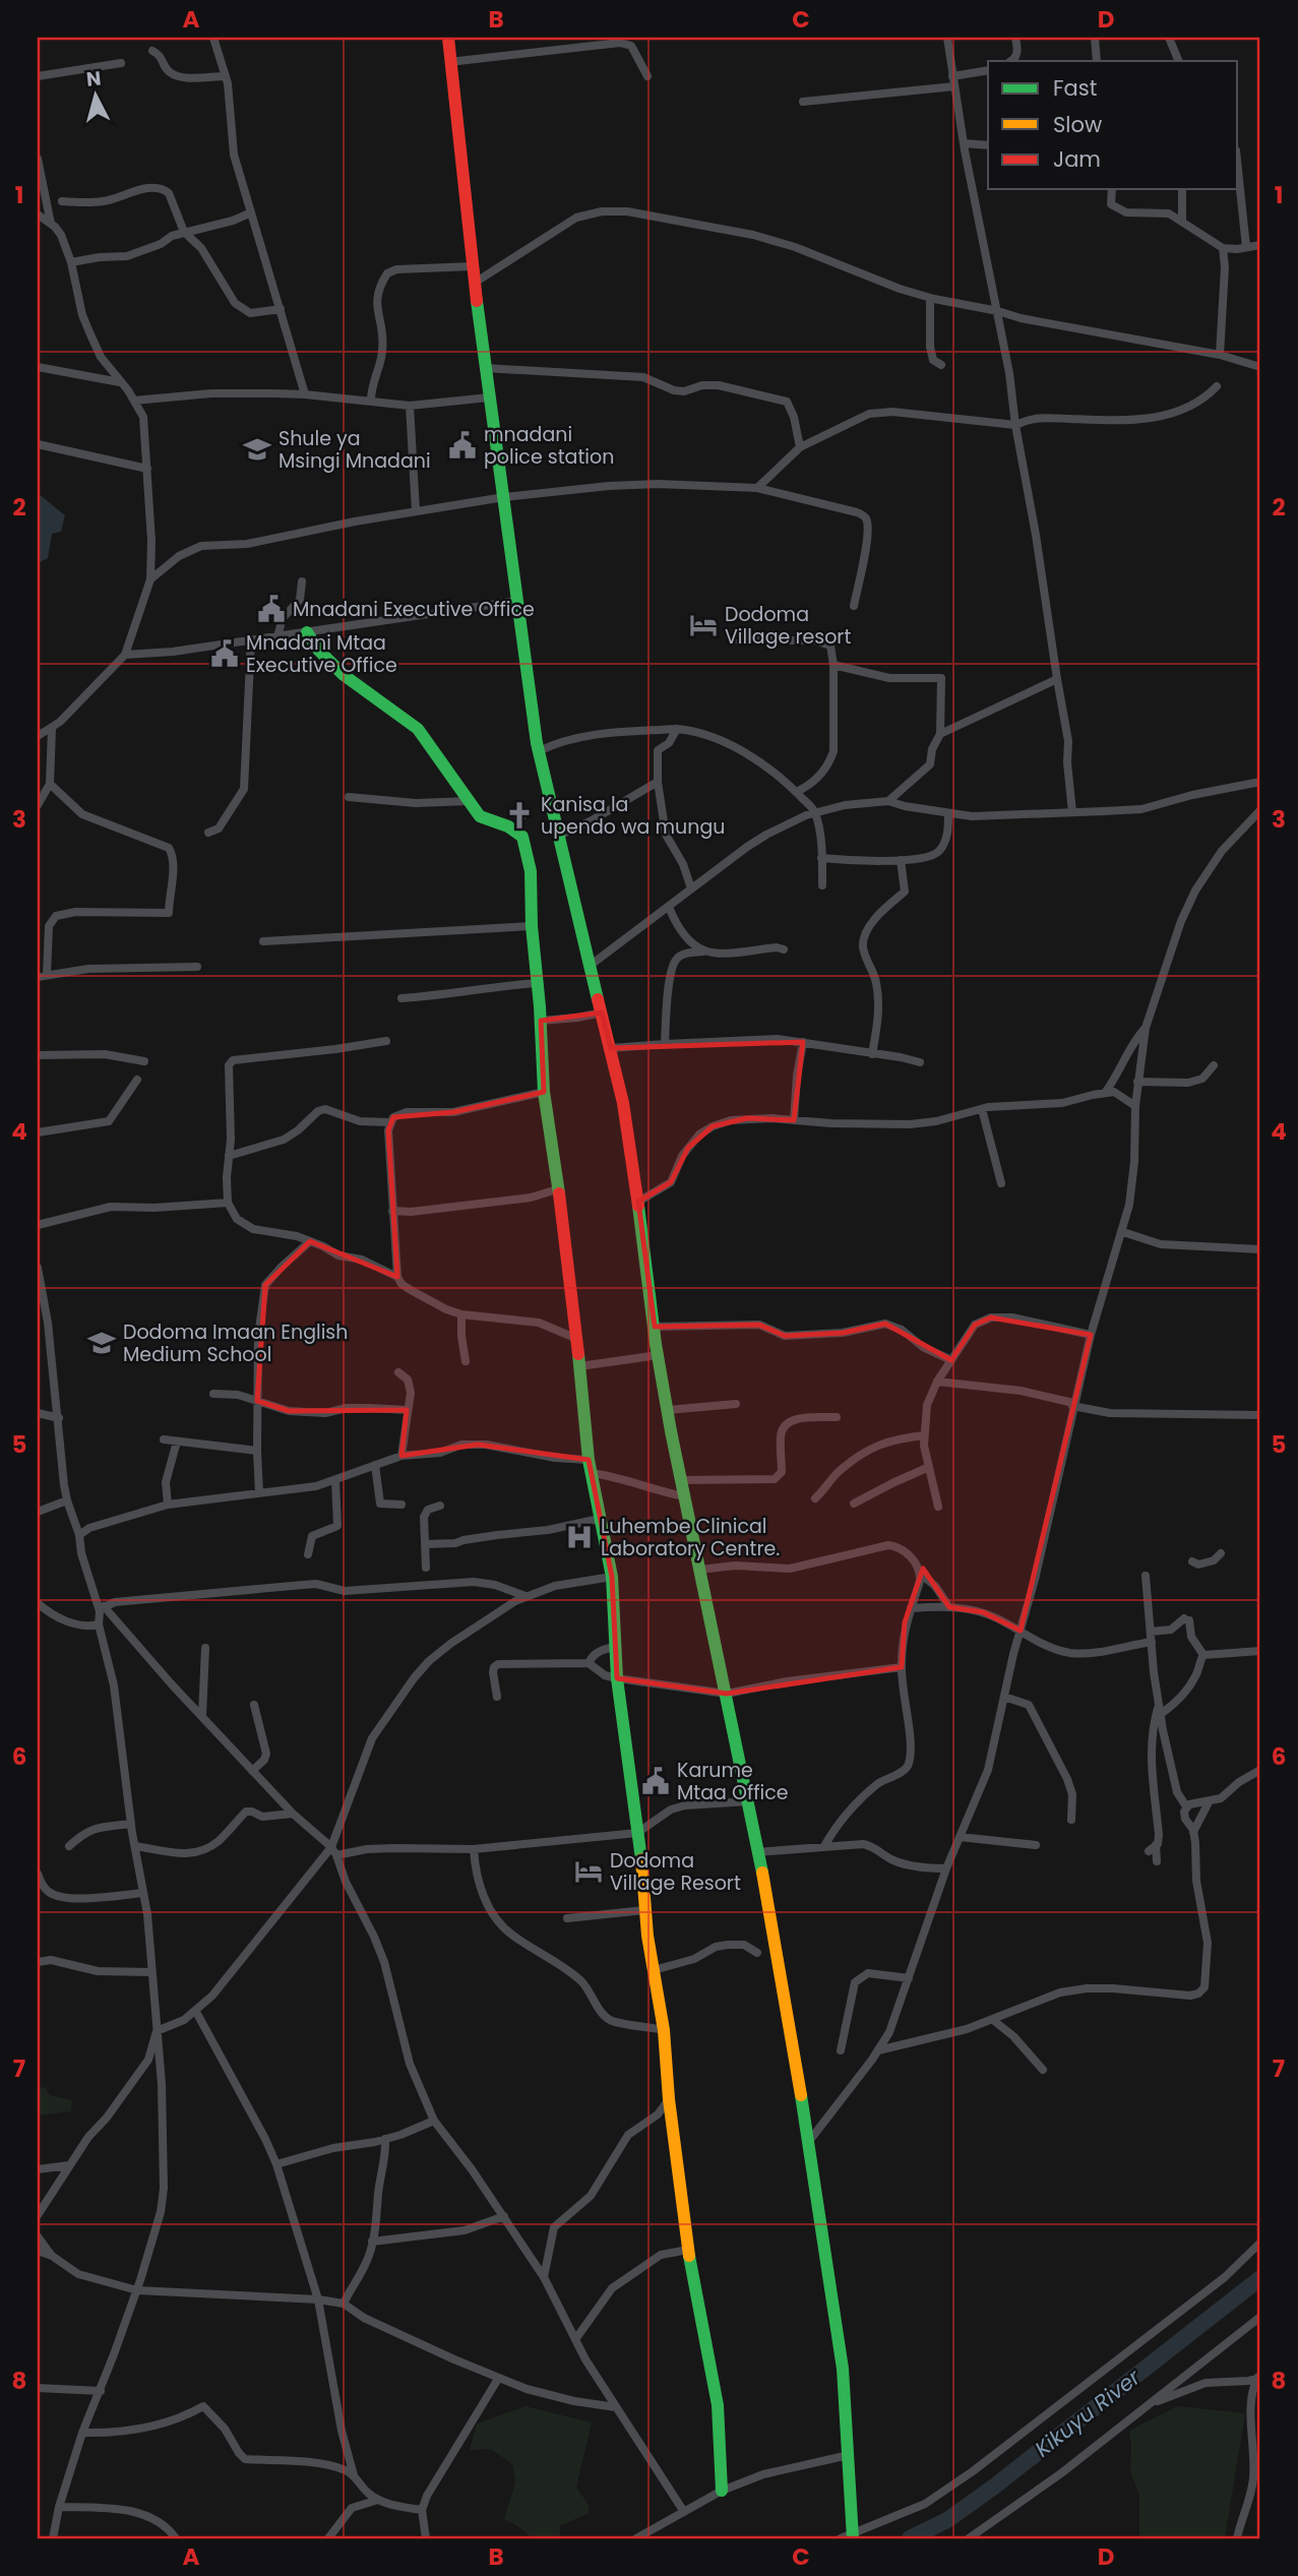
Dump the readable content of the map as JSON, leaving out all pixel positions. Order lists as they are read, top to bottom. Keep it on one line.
{"water":["Kikuyu River"],"places":{"public building":["mnadani police station","Mnadani Executive Office","Mnadani Mtaa Executive Office","Karume Mtaa Office"],"school or university":["Shule ya Msingi Mnadani","Dodoma Imaan English Medium School"],"hotel":["Dodoma Village resort","Dodoma Village Resort"],"church":["Kanisa la upendo wa mungu"],"hospital":["Luhembe Clinical Laboratory Centre."]},"legend":["Fast","Slow","Jam"],"north":"top","grid":{"columns":["A","B","C","D"],"rows":["1","2","3","4","5","6","7","8"]}}
